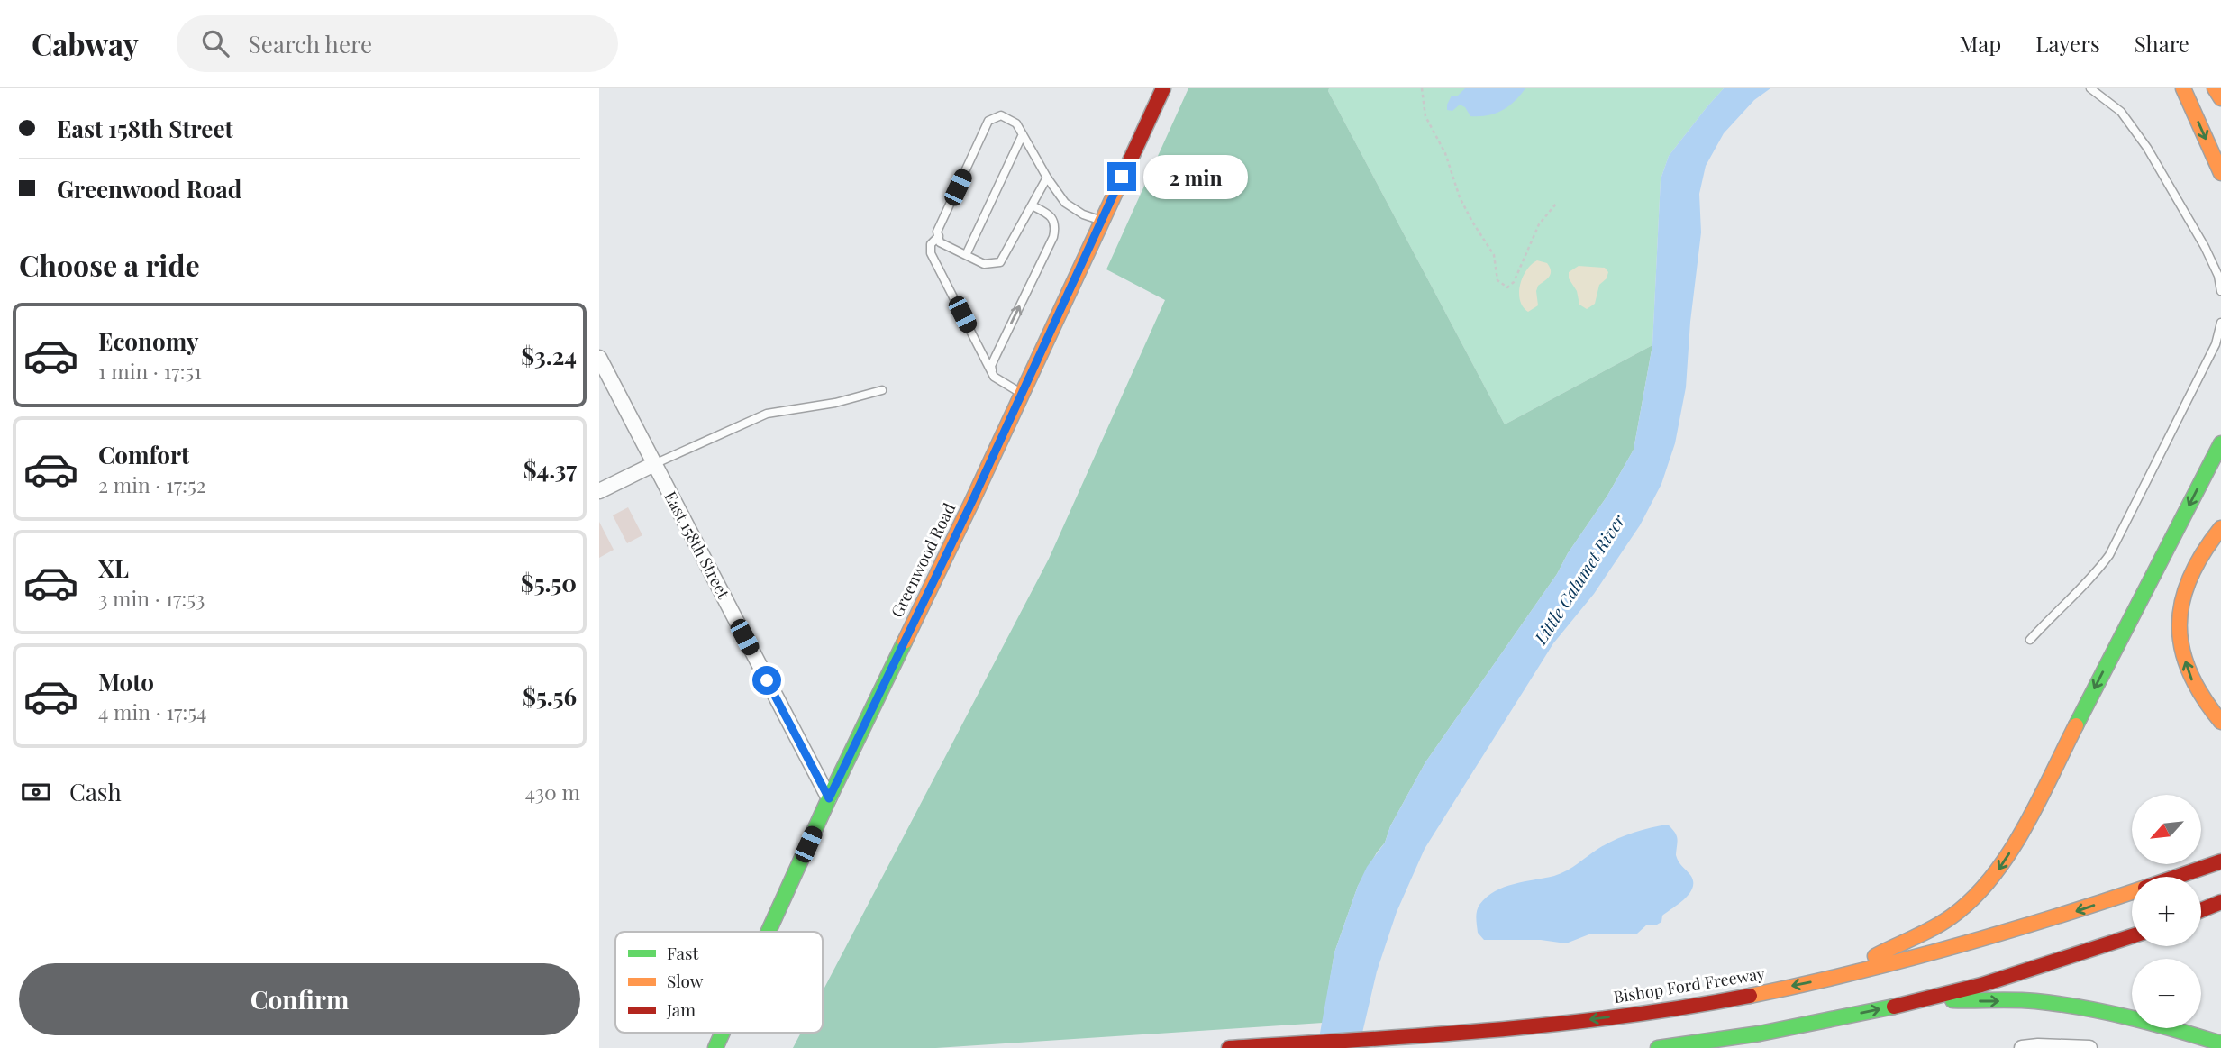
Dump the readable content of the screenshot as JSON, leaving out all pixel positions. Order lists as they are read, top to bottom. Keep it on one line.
{"streets":{"main road":["Greenwood Road","Bishop Ford Freeway"],"street":["East 158th Street"]},"crossings":[["East 158th Street","Greenwood Road"]],"water":["Little Calumet River"],"legend":["Fast","Slow","Jam"],"north":"bottom left","page":{"header":"Cabway","search":"Search here","nav":["Map","Layers","Share"],"banner":["East 158th Street","Greenwood Road"],"bubble":"2 min","heading":"Choose a ride","list":[{"name":"Economy","note":"1 min · 17:51","value":"$3.24"},{"name":"Comfort","note":"2 min · 17:52","value":"$4.37"},{"name":"XL","note":"3 min · 17:53","value":"$5.50"},{"name":"Moto","note":"4 min · 17:54","value":"$5.56"}],"pay":["Cash","430 m"],"map_buttons":["+","−"],"buttons":"Confirm"}}
